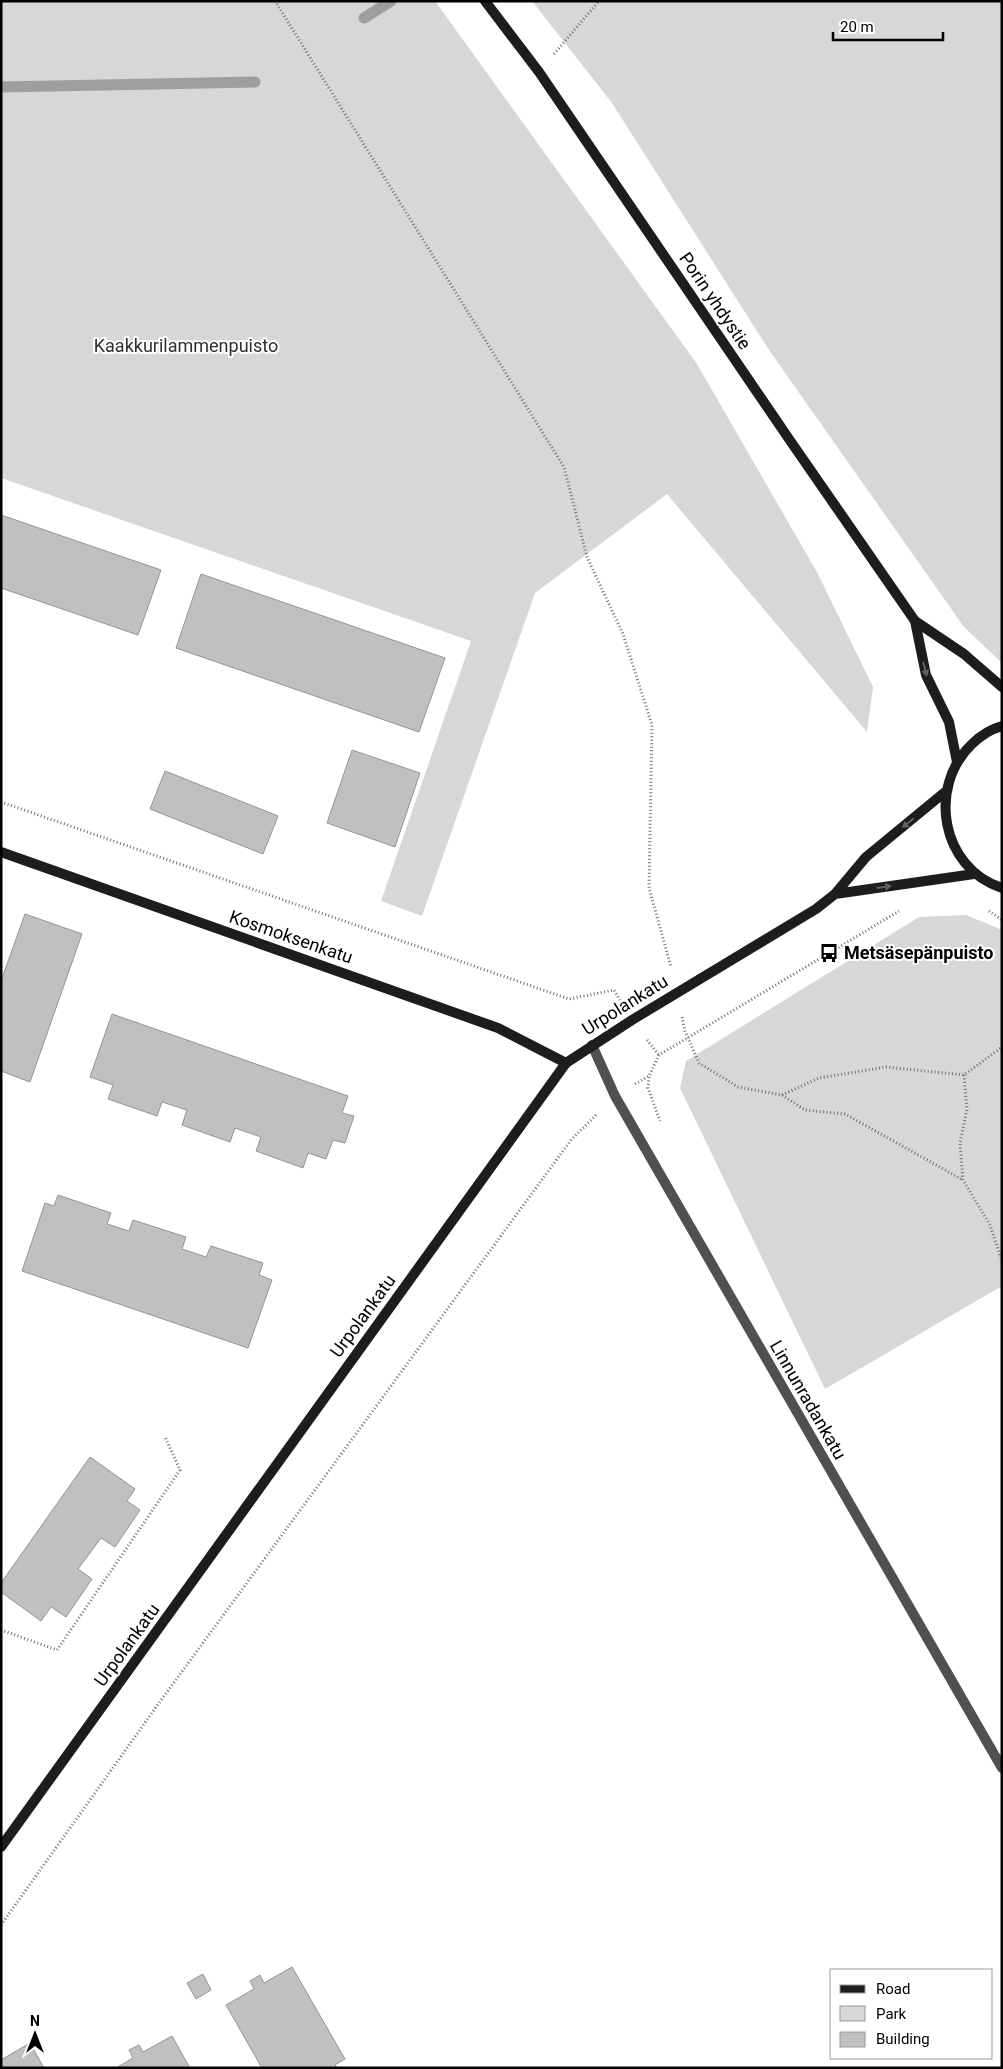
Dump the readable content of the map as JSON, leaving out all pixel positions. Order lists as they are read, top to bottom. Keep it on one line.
{"streets":{"main road":["Porin yhdystie","Kosmoksenkatu","Urpolankatu"],"street":["Linnunradankatu"]},"crossings":[["Kosmoksenkatu","Urpolankatu"],["Urpolankatu","Linnunradankatu"]],"parks":["Kaakkurilammenpuisto"],"places":{"bus stop":["Metsäsepänpuisto"]},"legend":["Road","Park","Building"],"scale_bar":"20 m","north":"top"}
